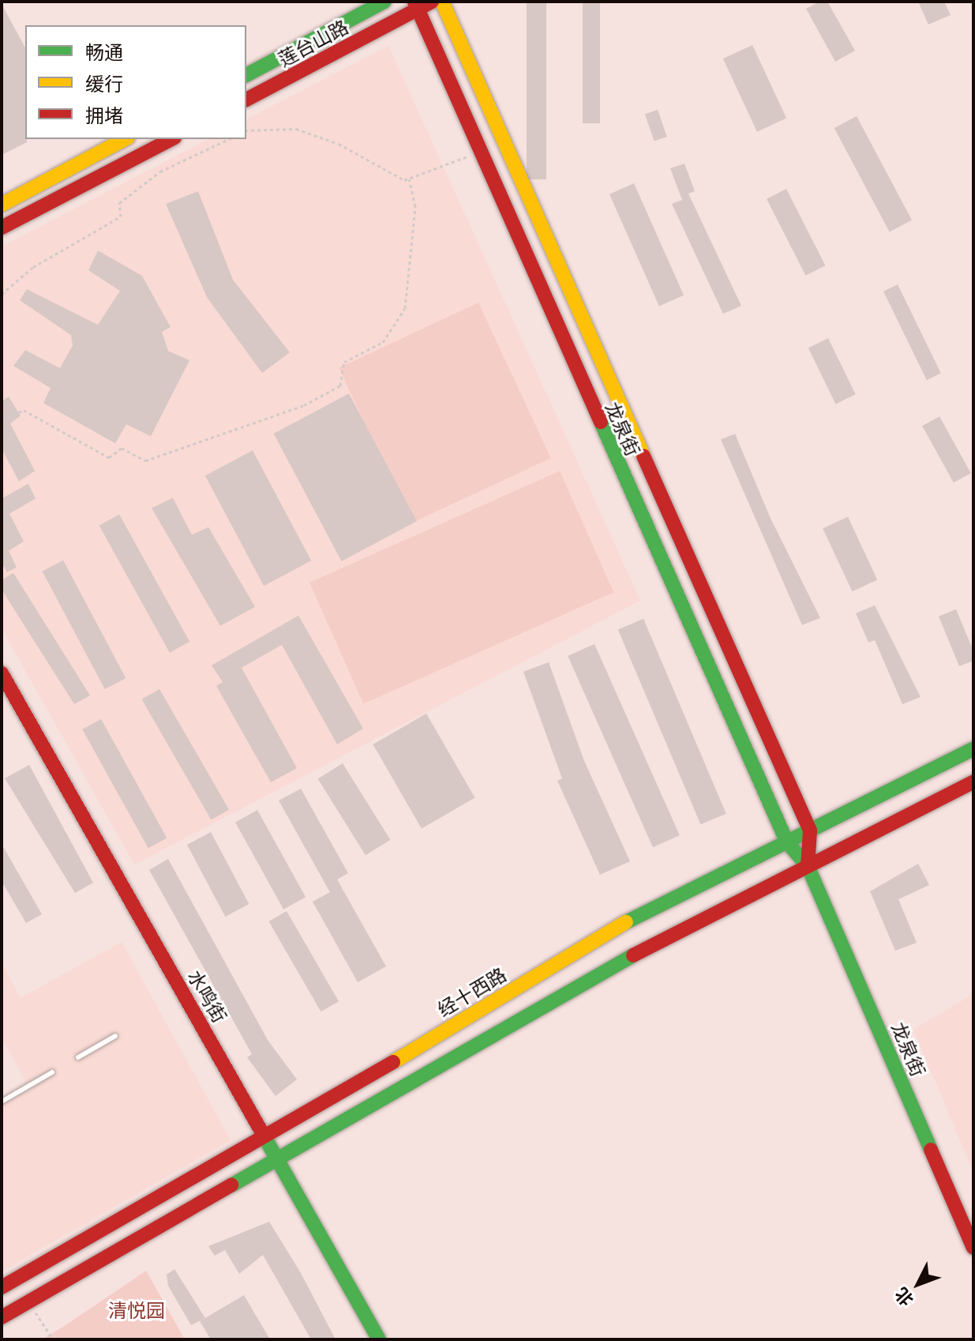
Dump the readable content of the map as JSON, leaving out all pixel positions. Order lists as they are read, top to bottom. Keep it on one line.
{"streets":{"main road":["莲台山路","龙泉街","经十西路","水鸣街"]},"crossings":[["莲台山路","龙泉街"],["龙泉街","经十西路"],["经十西路","水鸣街"]],"parks":["清悦园"],"legend":["畅通","缓行","拥堵"],"north":"bottom left"}
